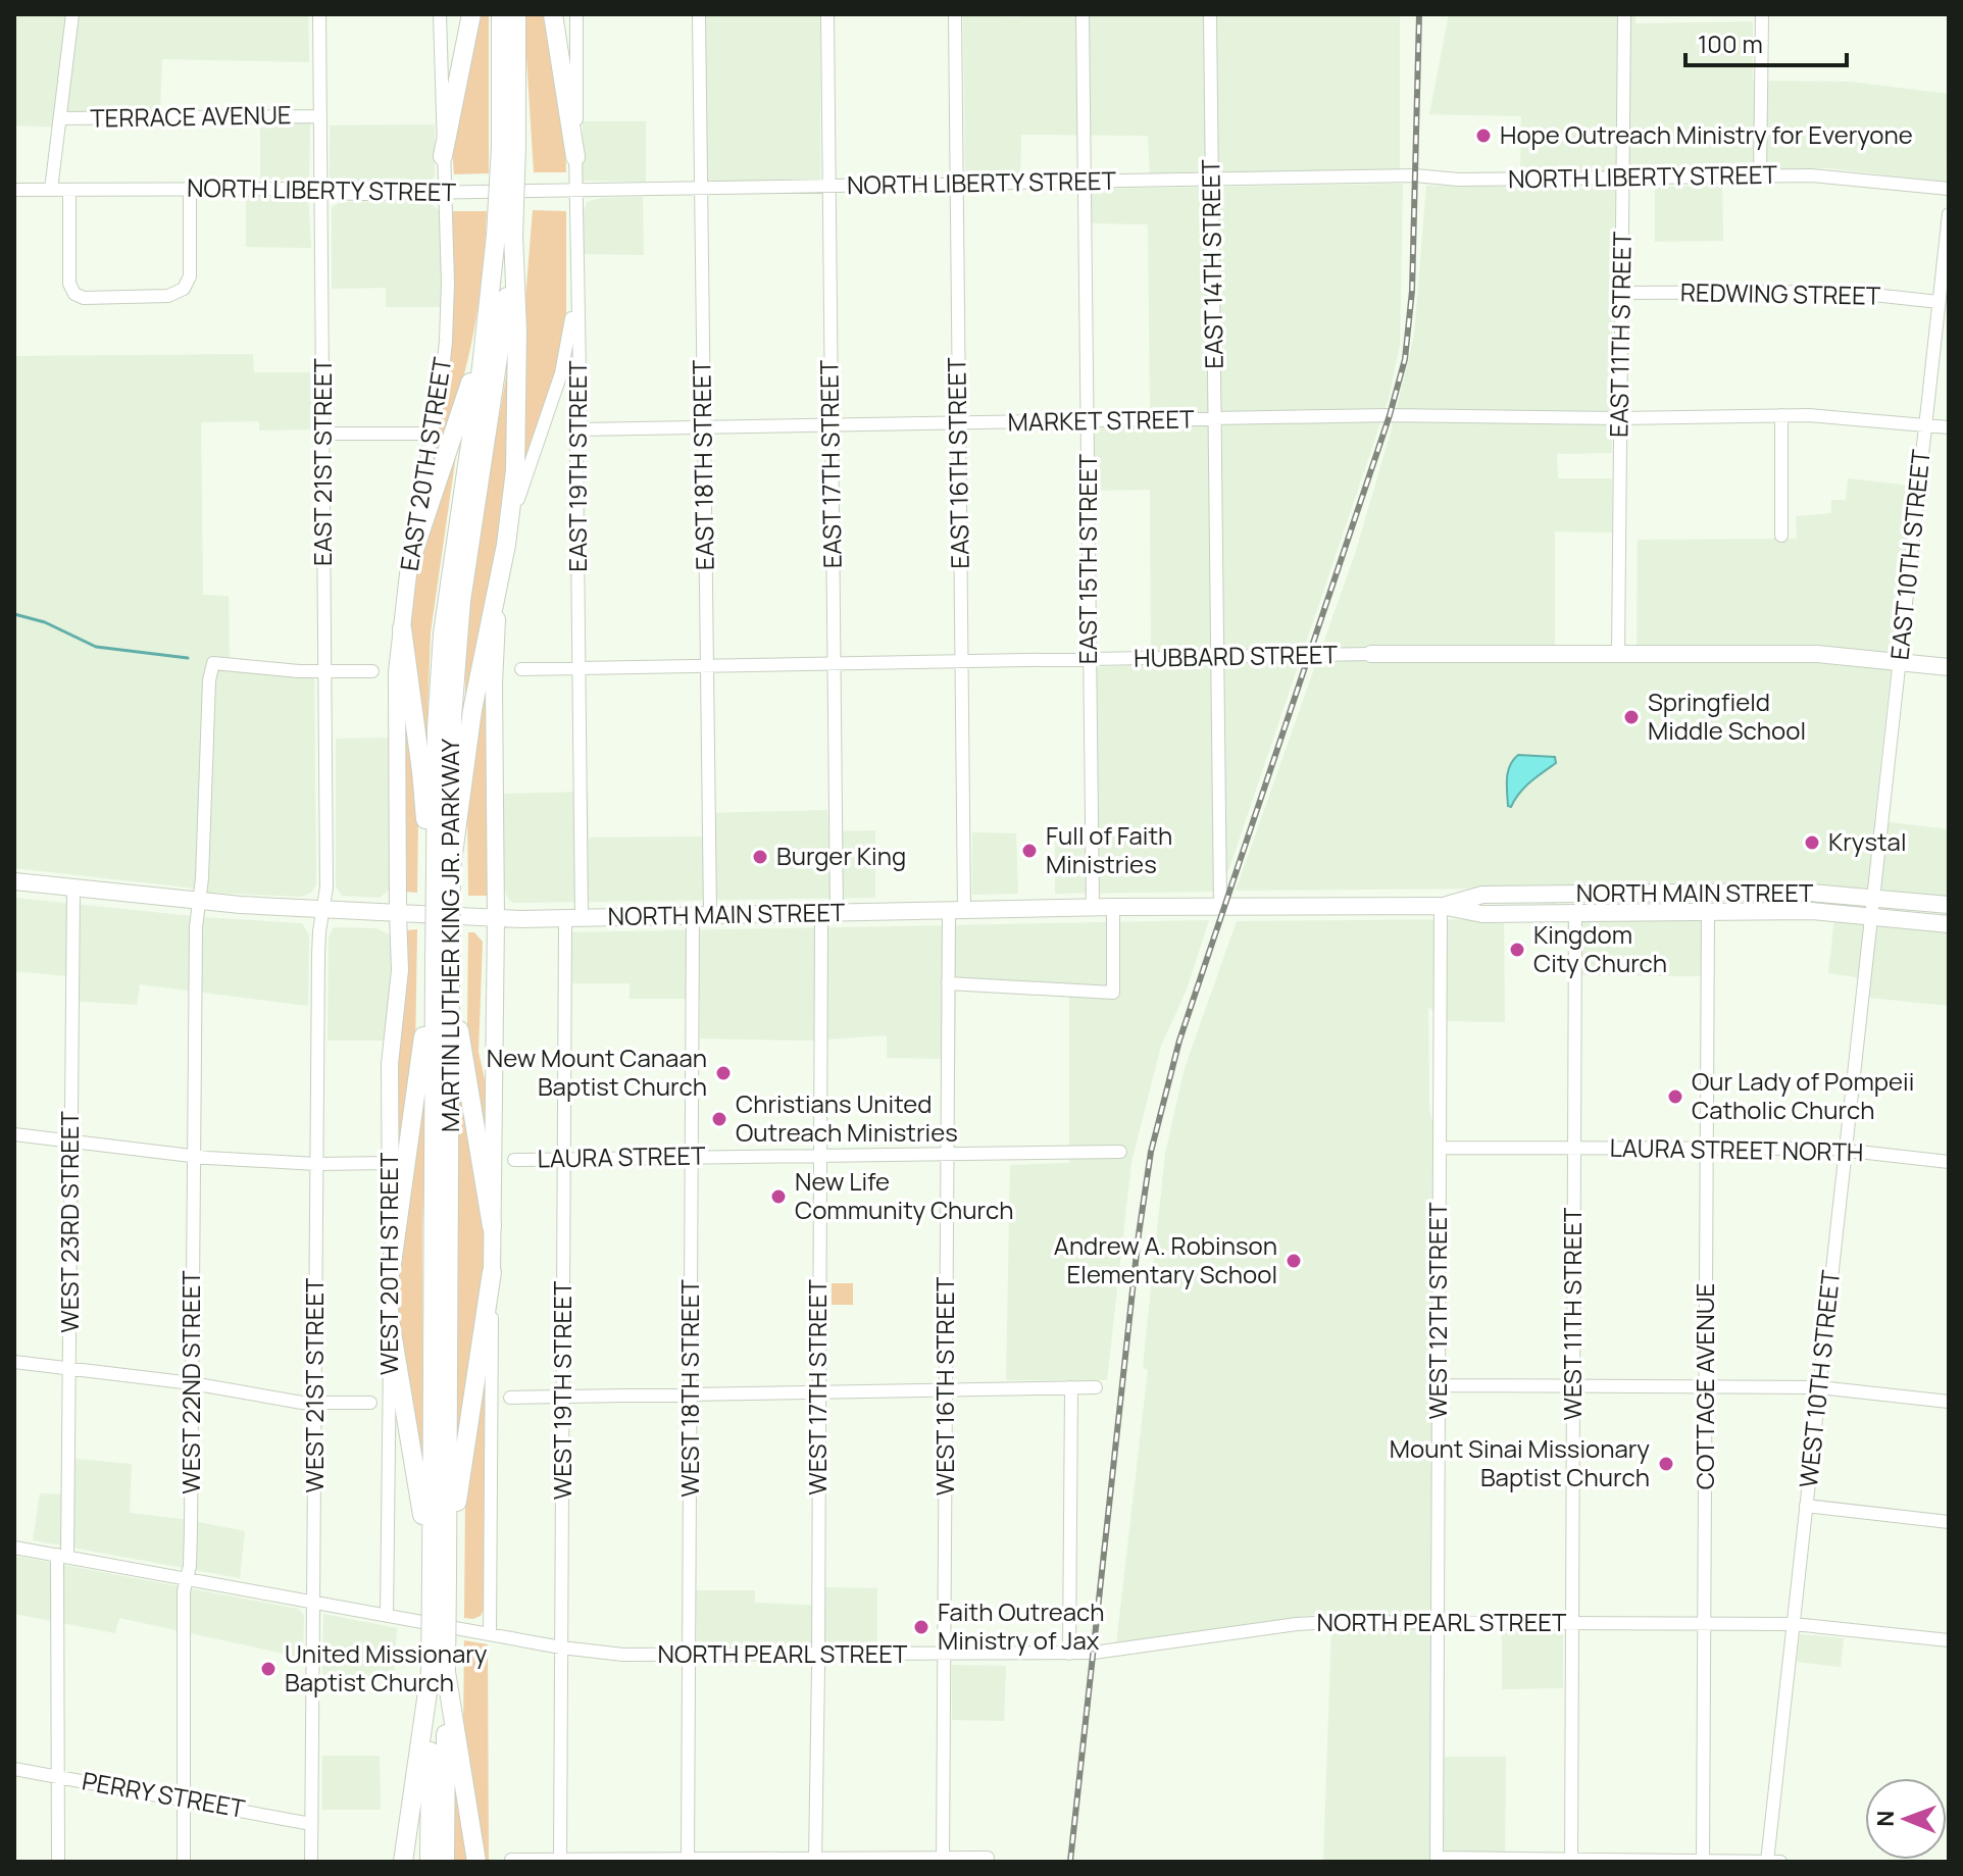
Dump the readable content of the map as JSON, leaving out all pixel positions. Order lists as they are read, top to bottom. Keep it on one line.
{"streets":{"highway":["MARTIN LUTHER KING JR. PARKWAY"],"main road":["EAST 20TH STREET","HUBBARD STREET","NORTH MAIN STREET","WEST 20TH STREET"],"street":["TERRACE AVENUE","NORTH LIBERTY STREET","EAST 14TH STREET","REDWING STREET","EAST 11TH STREET","MARKET STREET","EAST 21ST STREET","EAST 16TH STREET","EAST 17TH STREET","EAST 18TH STREET","EAST 19TH STREET","EAST 10TH STREET","EAST 15TH STREET","LAURA STREET NORTH","LAURA STREET","WEST 23RD STREET","WEST 12TH STREET","WEST 11TH STREET","WEST 10TH STREET","WEST 22ND STREET","WEST 21ST STREET","WEST 16TH STREET","COTTAGE AVENUE","WEST 17TH STREET","WEST 18TH STREET","WEST 19TH STREET","NORTH PEARL STREET","PERRY STREET"]},"crossings":[["TERRACE AVENUE","EAST 21ST STREET"],["NORTH LIBERTY STREET","EAST 14TH STREET"],["NORTH LIBERTY STREET","EAST 11TH STREET"],["NORTH LIBERTY STREET","EAST 21ST STREET"],["NORTH LIBERTY STREET","EAST 16TH STREET"],["NORTH LIBERTY STREET","EAST 20TH STREET"],["NORTH LIBERTY STREET","EAST 17TH STREET"],["NORTH LIBERTY STREET","EAST 18TH STREET"],["NORTH LIBERTY STREET","EAST 19TH STREET"],["NORTH LIBERTY STREET","EAST 15TH STREET"],["EAST 14TH STREET","MARKET STREET"],["EAST 14TH STREET","HUBBARD STREET"],["EAST 14TH STREET","NORTH MAIN STREET"],["REDWING STREET","EAST 11TH STREET"],["REDWING STREET","EAST 10TH STREET"],["EAST 11TH STREET","MARKET STREET"],["EAST 11TH STREET","HUBBARD STREET"],["MARKET STREET","EAST 16TH STREET"],["MARKET STREET","EAST 17TH STREET"],["MARKET STREET","EAST 18TH STREET"],["MARKET STREET","EAST 19TH STREET"],["MARKET STREET","EAST 10TH STREET"],["MARKET STREET","EAST 15TH STREET"],["EAST 21ST STREET","NORTH MAIN STREET"],["EAST 21ST STREET","WEST 22ND STREET"],["EAST 21ST STREET","WEST 21ST STREET"],["EAST 16TH STREET","HUBBARD STREET"],["EAST 16TH STREET","NORTH MAIN STREET"],["EAST 16TH STREET","WEST 16TH STREET"],["EAST 20TH STREET","NORTH MAIN STREET"],["EAST 20TH STREET","WEST 20TH STREET"],["EAST 17TH STREET","HUBBARD STREET"],["EAST 17TH STREET","NORTH MAIN STREET"],["EAST 17TH STREET","WEST 17TH STREET"],["EAST 18TH STREET","HUBBARD STREET"],["EAST 18TH STREET","NORTH MAIN STREET"],["EAST 18TH STREET","WEST 18TH STREET"],["EAST 19TH STREET","HUBBARD STREET"],["EAST 19TH STREET","NORTH MAIN STREET"],["EAST 19TH STREET","WEST 19TH STREET"],["EAST 10TH STREET","HUBBARD STREET"],["EAST 10TH STREET","NORTH MAIN STREET"],["EAST 10TH STREET","WEST 10TH STREET"],["EAST 15TH STREET","HUBBARD STREET"],["EAST 15TH STREET","NORTH MAIN STREET"],["NORTH MAIN STREET","WEST 23RD STREET"],["NORTH MAIN STREET","WEST 20TH STREET"],["NORTH MAIN STREET","WEST 12TH STREET"],["NORTH MAIN STREET","WEST 11TH STREET"],["NORTH MAIN STREET","WEST 10TH STREET"],["NORTH MAIN STREET","WEST 22ND STREET"],["NORTH MAIN STREET","WEST 21ST STREET"],["NORTH MAIN STREET","WEST 16TH STREET"],["NORTH MAIN STREET","COTTAGE AVENUE"],["NORTH MAIN STREET","WEST 17TH STREET"],["NORTH MAIN STREET","WEST 18TH STREET"],["NORTH MAIN STREET","WEST 19TH STREET"],["LAURA STREET NORTH","WEST 12TH STREET"],["LAURA STREET NORTH","WEST 11TH STREET"],["LAURA STREET NORTH","WEST 10TH STREET"],["LAURA STREET NORTH","COTTAGE AVENUE"],["LAURA STREET","WEST 16TH STREET"],["LAURA STREET","WEST 17TH STREET"],["LAURA STREET","WEST 18TH STREET"],["LAURA STREET","WEST 19TH STREET"],["WEST 23RD STREET","NORTH PEARL STREET"],["WEST 23RD STREET","PERRY STREET"],["WEST 20TH STREET","NORTH PEARL STREET"],["WEST 12TH STREET","NORTH PEARL STREET"],["WEST 11TH STREET","NORTH PEARL STREET"],["WEST 10TH STREET","NORTH PEARL STREET"],["WEST 22ND STREET","NORTH PEARL STREET"],["WEST 22ND STREET","PERRY STREET"],["WEST 21ST STREET","NORTH PEARL STREET"],["WEST 21ST STREET","PERRY STREET"],["WEST 16TH STREET","NORTH PEARL STREET"],["COTTAGE AVENUE","NORTH PEARL STREET"],["WEST 17TH STREET","NORTH PEARL STREET"],["WEST 18TH STREET","NORTH PEARL STREET"],["WEST 19TH STREET","NORTH PEARL STREET"]],"places":["Hope Outreach Ministry for Everyone","Springfield Middle School","Krystal","Full of Faith Ministries","Burger King","Kingdom City Church","New Mount Canaan Baptist Church","Our Lady of Pompeii Catholic Church","Christians United Outreach Ministries","New Life Community Church","Andrew A. Robinson Elementary School","Mount Sinai Missionary Baptist Church","Faith Outreach Ministry of Jax","United Missionary Baptist Church"],"scale_bar":"100 m","north":"left"}
